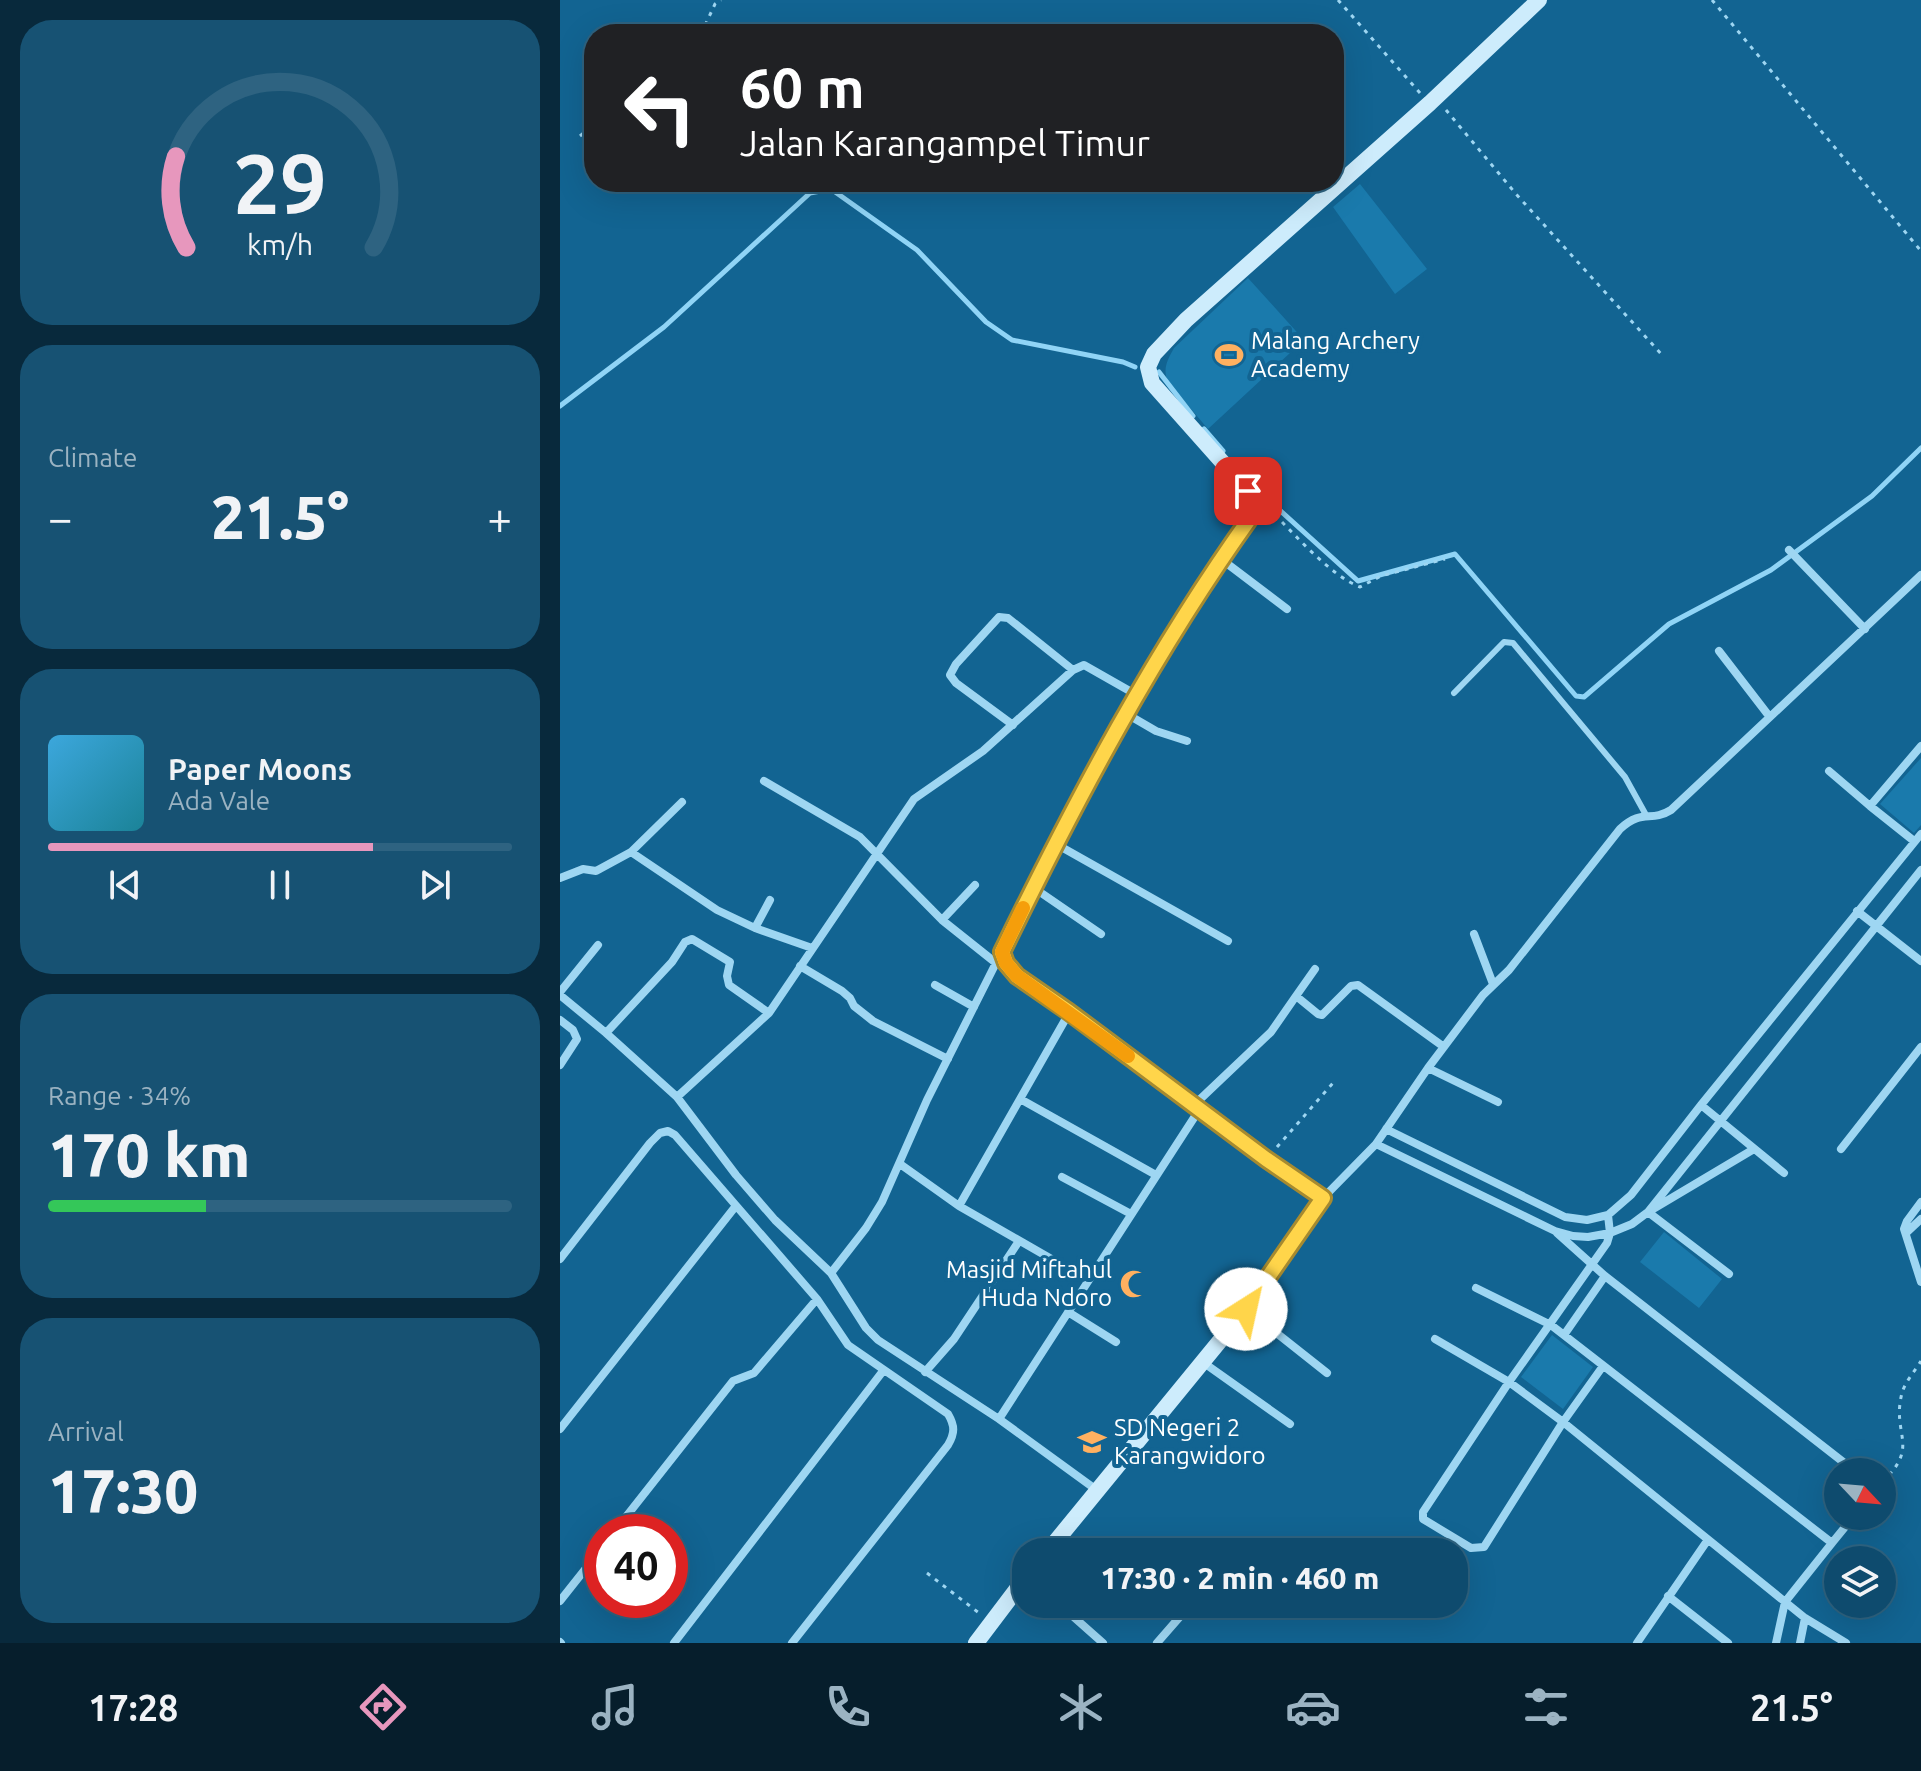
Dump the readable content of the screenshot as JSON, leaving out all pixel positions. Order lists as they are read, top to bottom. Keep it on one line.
{"places":{"sports":["Malang Archery Academy"],"mosque":["Masjid Miftahul Huda Ndoro"],"school or university":["SD Negeri 2 Karangwidoro"]},"north":"bottom right","page":{"turn":["60 m","Jalan Karangampel Timur"],"tile":["Climate",["Range · 34%","170 km"],["Arrival","17:30"]],"heat":["−","21.5°","+"],"song":["Paper Moons","Ada Vale"],"limit":"40","trip":"17:30 · 2 min · 460 m","tabs":["17:28","21.5°"],"gauge":["29","km/h"]}}
